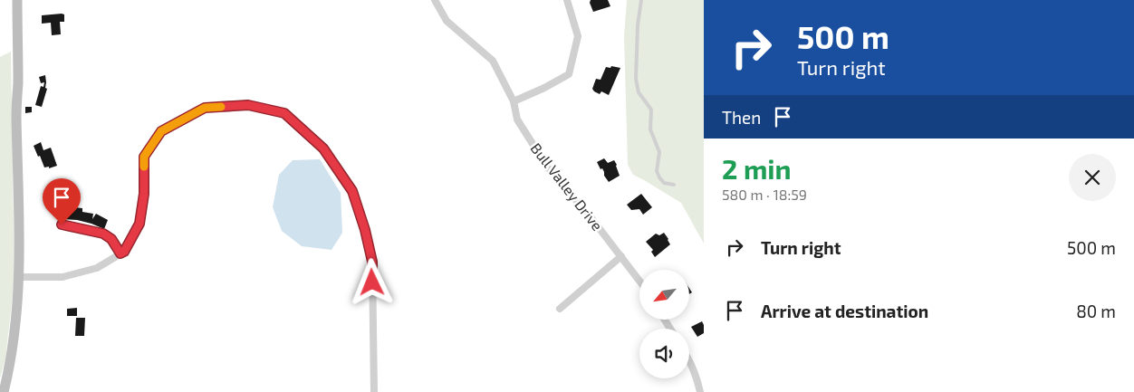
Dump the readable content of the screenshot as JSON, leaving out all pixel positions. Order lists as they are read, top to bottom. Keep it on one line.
{"streets":{"street":["Bull Valley Drive"]},"north":"bottom left","page":{"turn":["500 m","Turn right"],"then":"Then","heading":["2 min","580 m · 18:59"],"list":[{"name":"Turn right","value":"500 m"},{"name":"Arrive at destination","value":"80 m"}]}}
